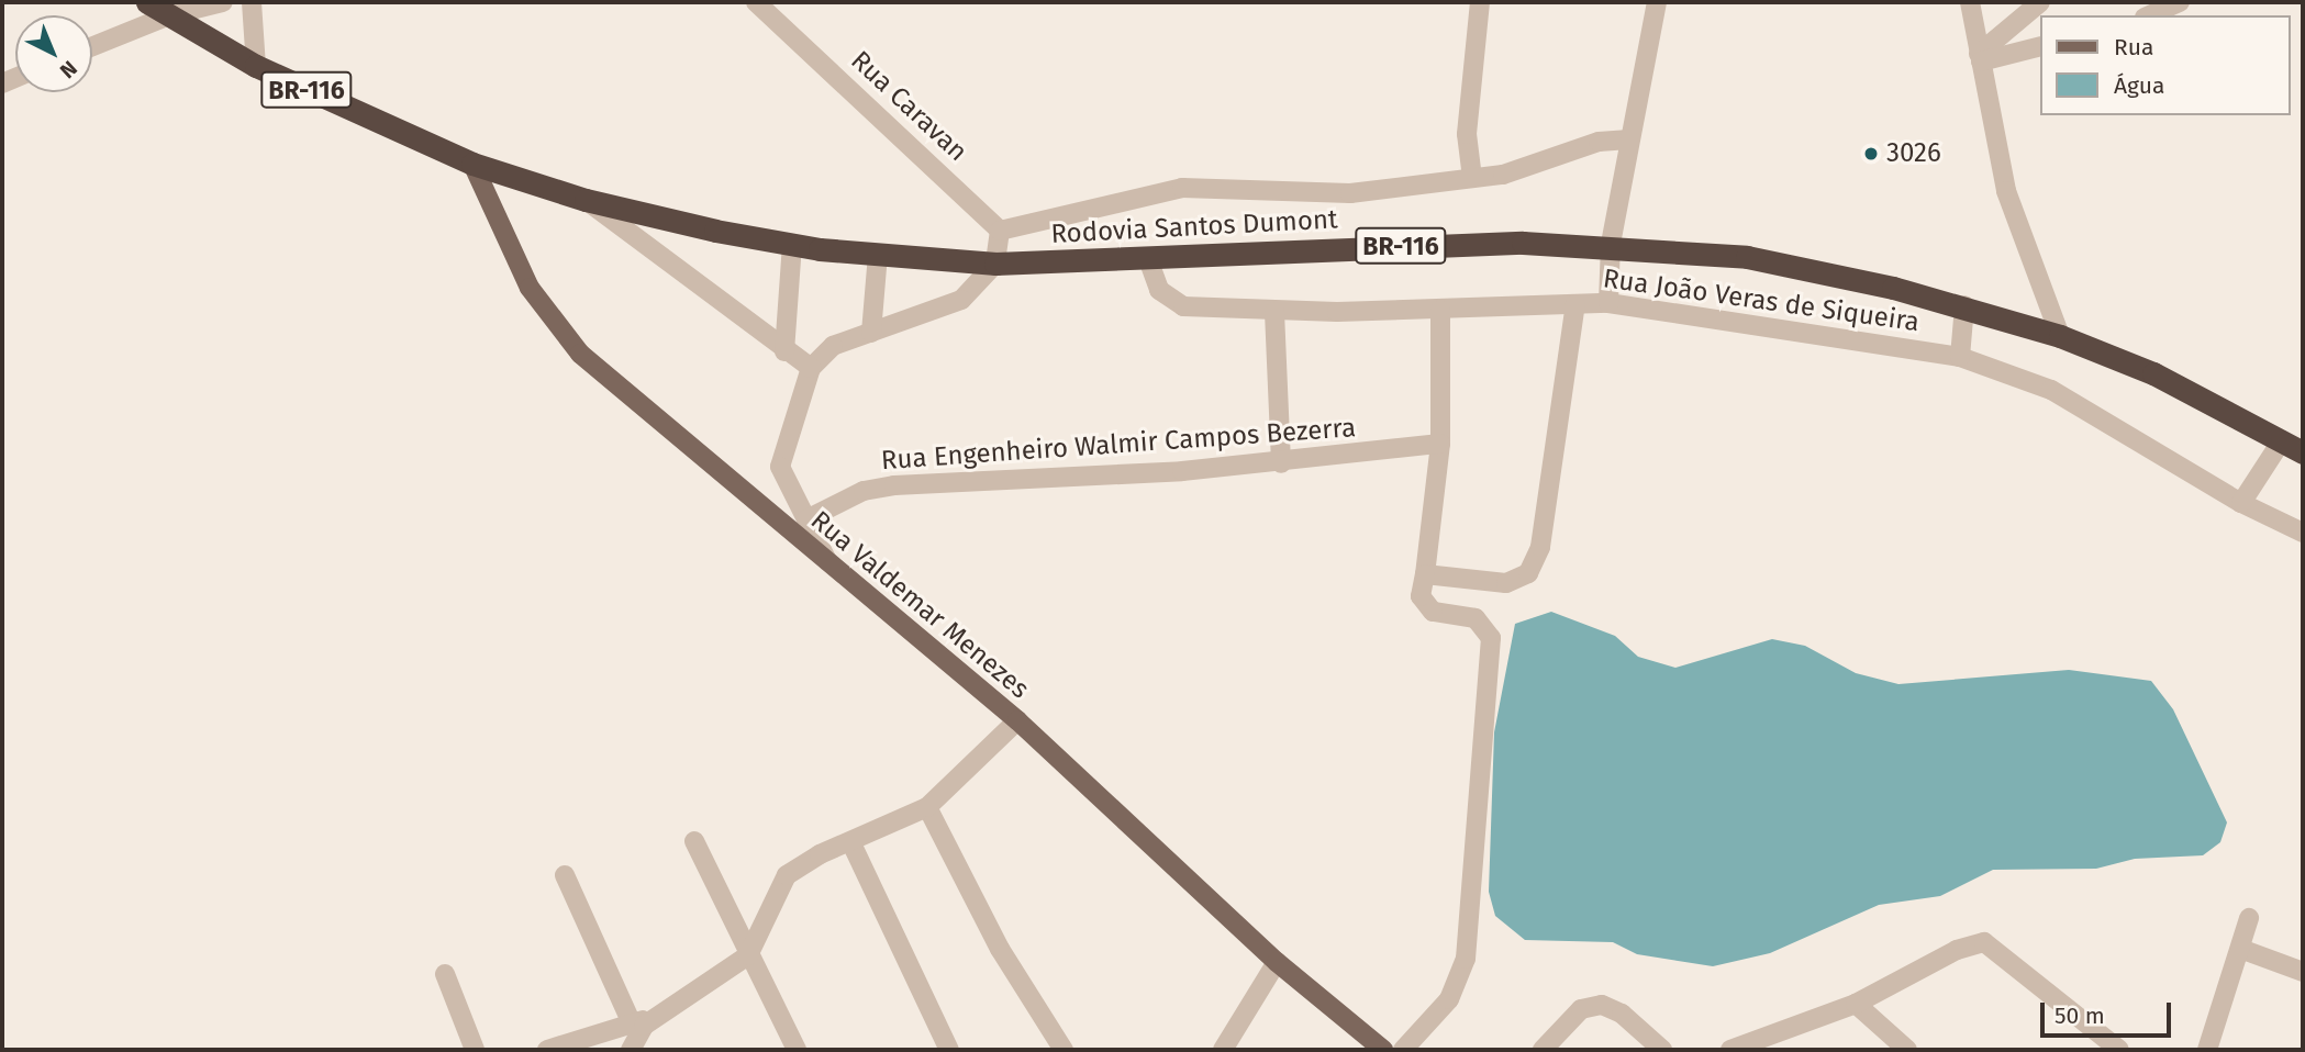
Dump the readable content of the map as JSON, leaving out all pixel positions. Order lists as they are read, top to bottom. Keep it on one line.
{"streets":{"highway":["BR-116","Rodovia Santos Dumont"],"main road":["Rua Valdemar Menezes"],"street":["Rua Caravan","Rua João Veras de Siqueira","Rua Engenheiro Walmir Campos Bezerra"]},"crossings":[["Rodovia Santos Dumont","Rua João Veras de Siqueira"],["Rodovia Santos Dumont","Rua Valdemar Menezes"]],"places":["3026"],"legend":["Rua","Água"],"scale_bar":"50 m","north":"bottom right"}
